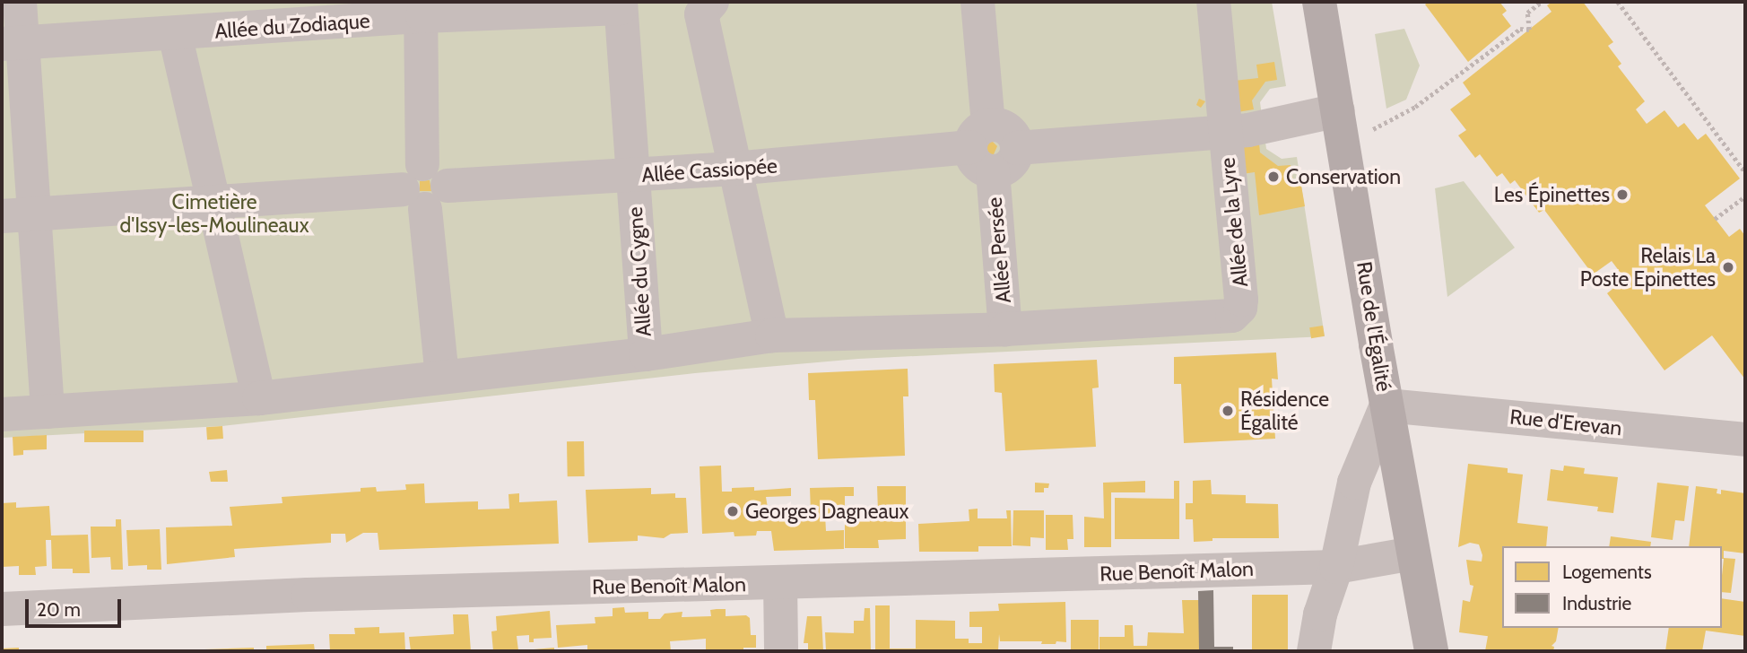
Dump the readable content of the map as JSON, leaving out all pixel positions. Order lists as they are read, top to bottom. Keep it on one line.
{"streets":{"main road":["Rue de l'Égalité"],"street":["Allée du Zodiaque","Allée Cassiopée","Allée de la Lyre","Allée Persée","Allée du Cygne","Rue d'Erevan","Rue Benoît Malon"]},"crossings":[["Allée du Zodiaque","Allée du Cygne"],["Allée Cassiopée","Allée Persée"],["Allée Cassiopée","Allée du Cygne"],["Allée de la Lyre","Allée Persée"],["Rue de l'Égalité","Rue d'Erevan"],["Rue de l'Égalité","Rue Benoît Malon"]],"parks":["Cimetière d'Issy-les-Moulineaux"],"places":["Conservation","Les Épinettes","Relais La Poste Epinettes","Résidence Égalité","Georges Dagneaux"],"legend":["Logements","Industrie"],"scale_bar":"20 m"}
